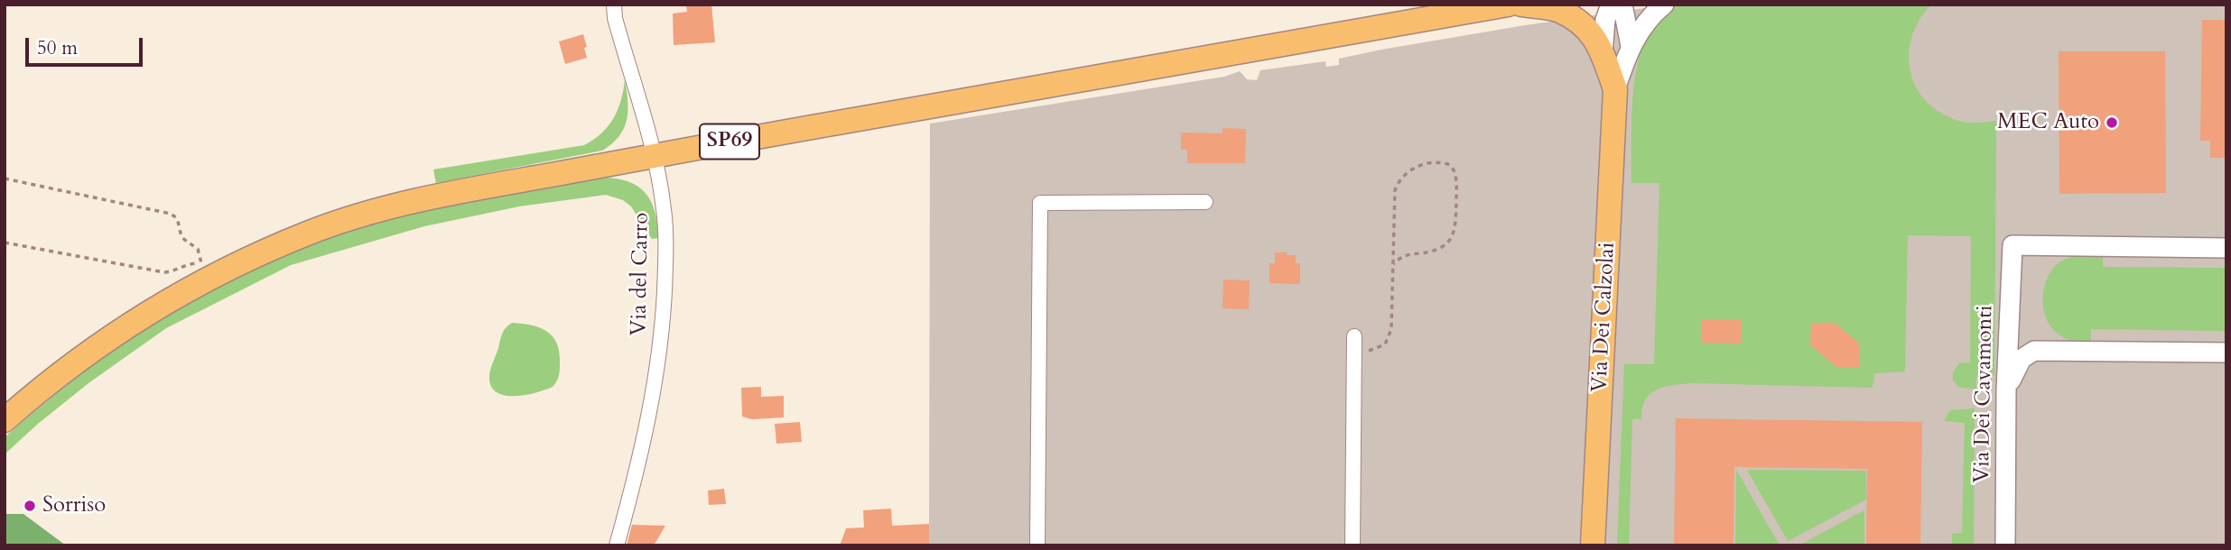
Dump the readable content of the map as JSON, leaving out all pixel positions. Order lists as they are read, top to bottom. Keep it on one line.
{"streets":{"main road":["SP69","Via Dei Calzolai"],"street":["Via del Carro","Via Dei Cavamonti"]},"crossings":[["SP69","Via del Carro"]],"places":["MEC Auto","Sorriso"],"scale_bar":"50 m"}
